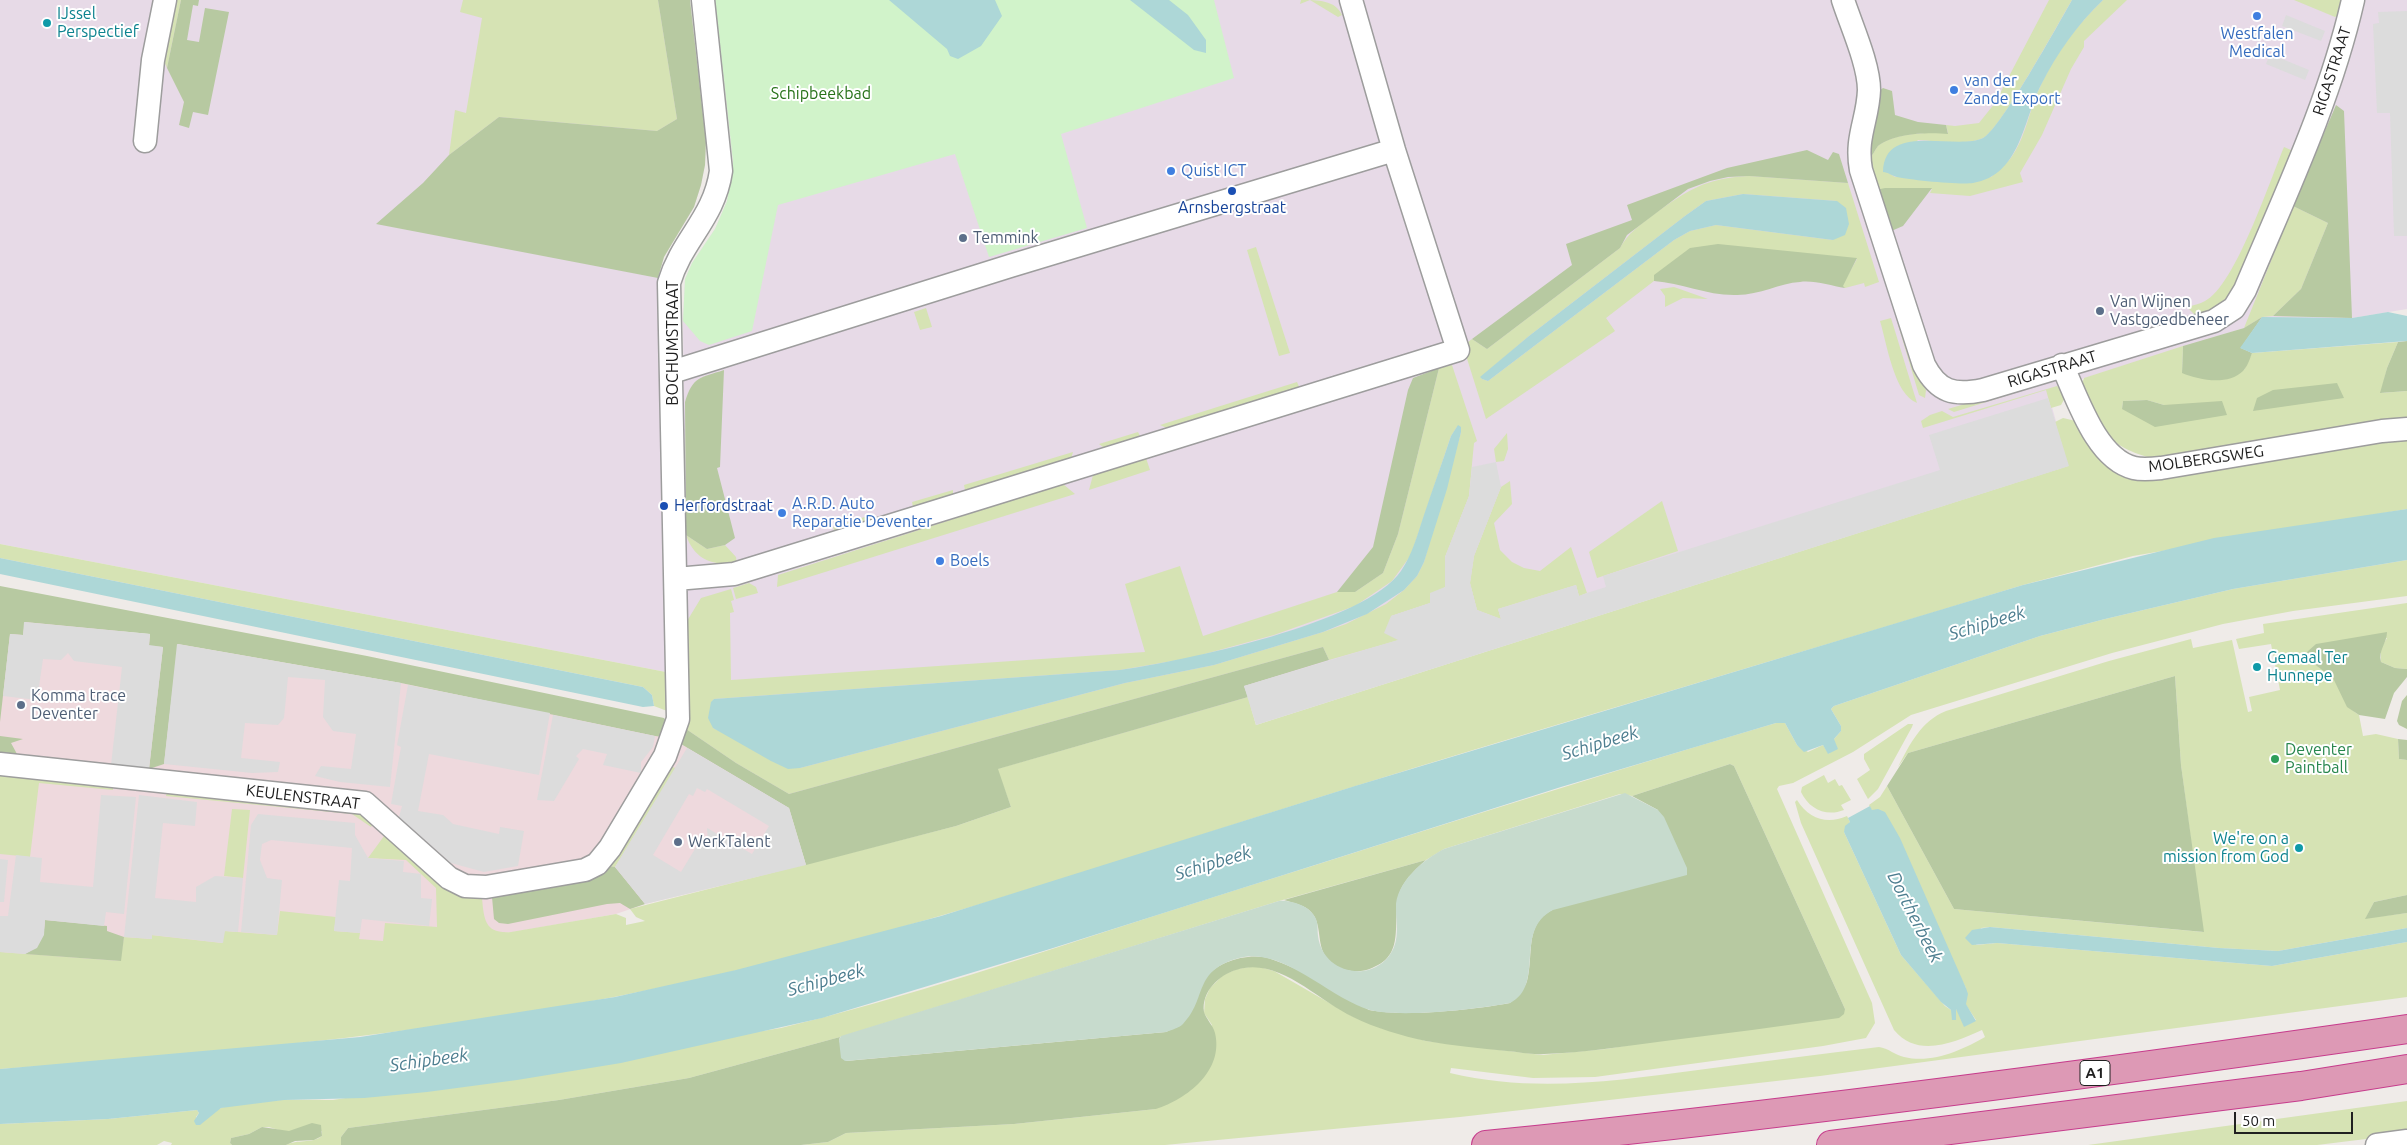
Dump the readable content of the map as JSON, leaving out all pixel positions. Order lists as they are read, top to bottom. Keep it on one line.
{"streets":{"highway":["A1"],"street":["RIGASTRAAT","BOCHUMSTRAAT","MOLBERGSWEG","KEULENSTRAAT"]},"crossings":[["RIGASTRAAT","MOLBERGSWEG"],["BOCHUMSTRAAT","KEULENSTRAAT"]],"water":["Schipbeek","Dortherbeek"],"parks":["Schipbeekbad"],"places":["Westfalen Medical","IJssel Perspectief","van der Zande Export","Quist ICT","Arnsbergstraat","Temmink","Van Wijnen Vastgoedbeheer","Herfordstraat","A.R.D. Auto Reparatie Deventer","Boels","Gemaal Ter Hunnepe","Komma trace Deventer","Deventer Paintball","WerkTalent","We're on a mission from God"],"scale_bar":"50 m"}
